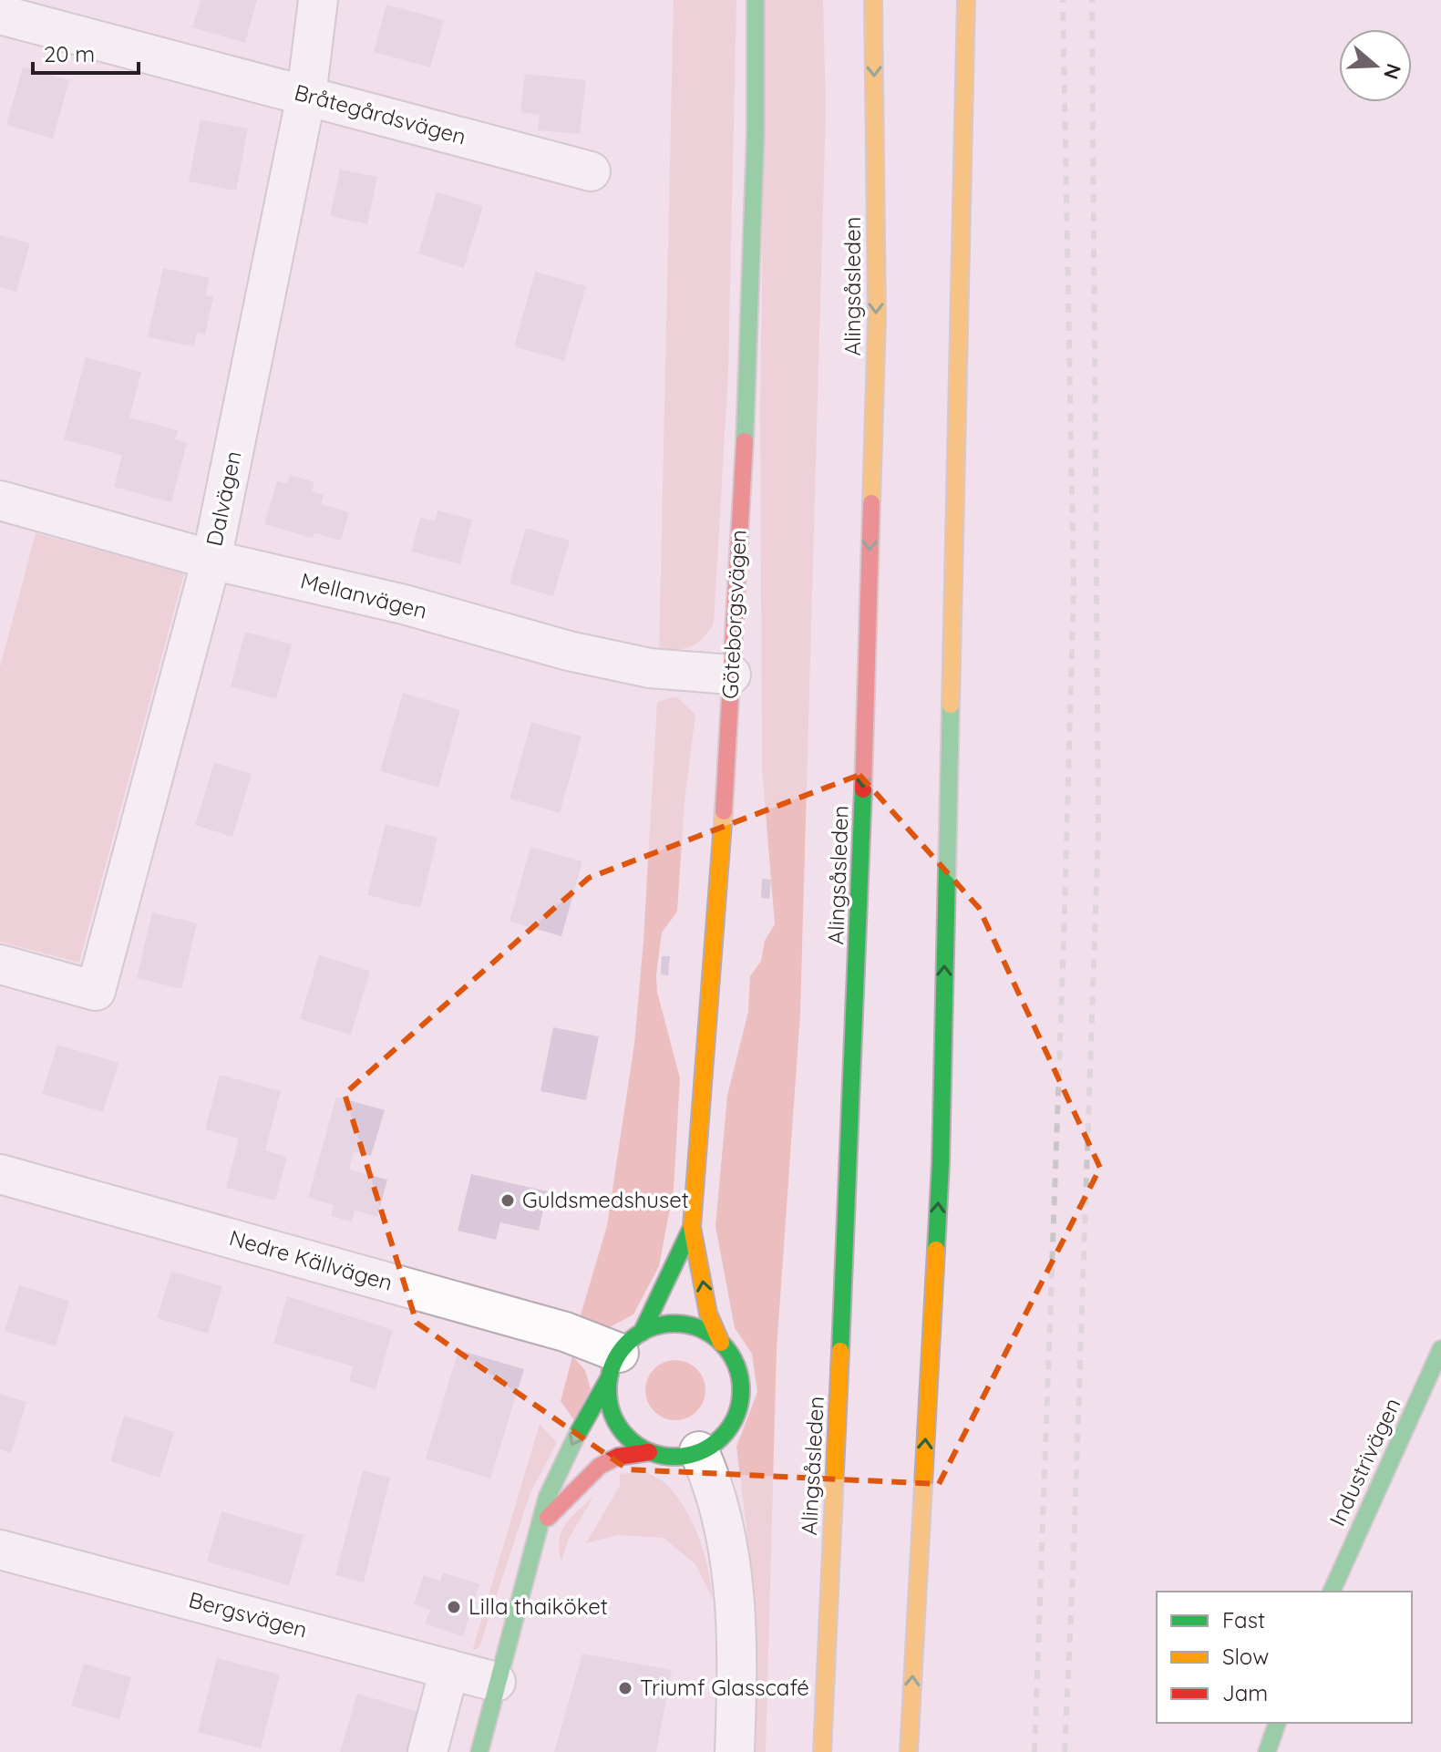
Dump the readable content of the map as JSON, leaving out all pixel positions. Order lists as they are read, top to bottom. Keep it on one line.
{"streets":{"main road":["Alingsåsleden","Göteborgsvägen","Industrivägen"],"street":["Bråtegårdsvägen","Dalvägen","Mellanvägen","Nedre Källvägen","Bergsvägen"]},"crossings":[["Bråtegårdsvägen","Dalvägen"],["Dalvägen","Mellanvägen"],["Mellanvägen","Göteborgsvägen"],["Göteborgsvägen","Nedre Källvägen"],["Göteborgsvägen","Bergsvägen"]],"places":["Guldsmedshuset","Lilla thaiköket","Triumf Glasscafé"],"legend":["Fast","Slow","Jam"],"scale_bar":"20 m","north":"right"}
